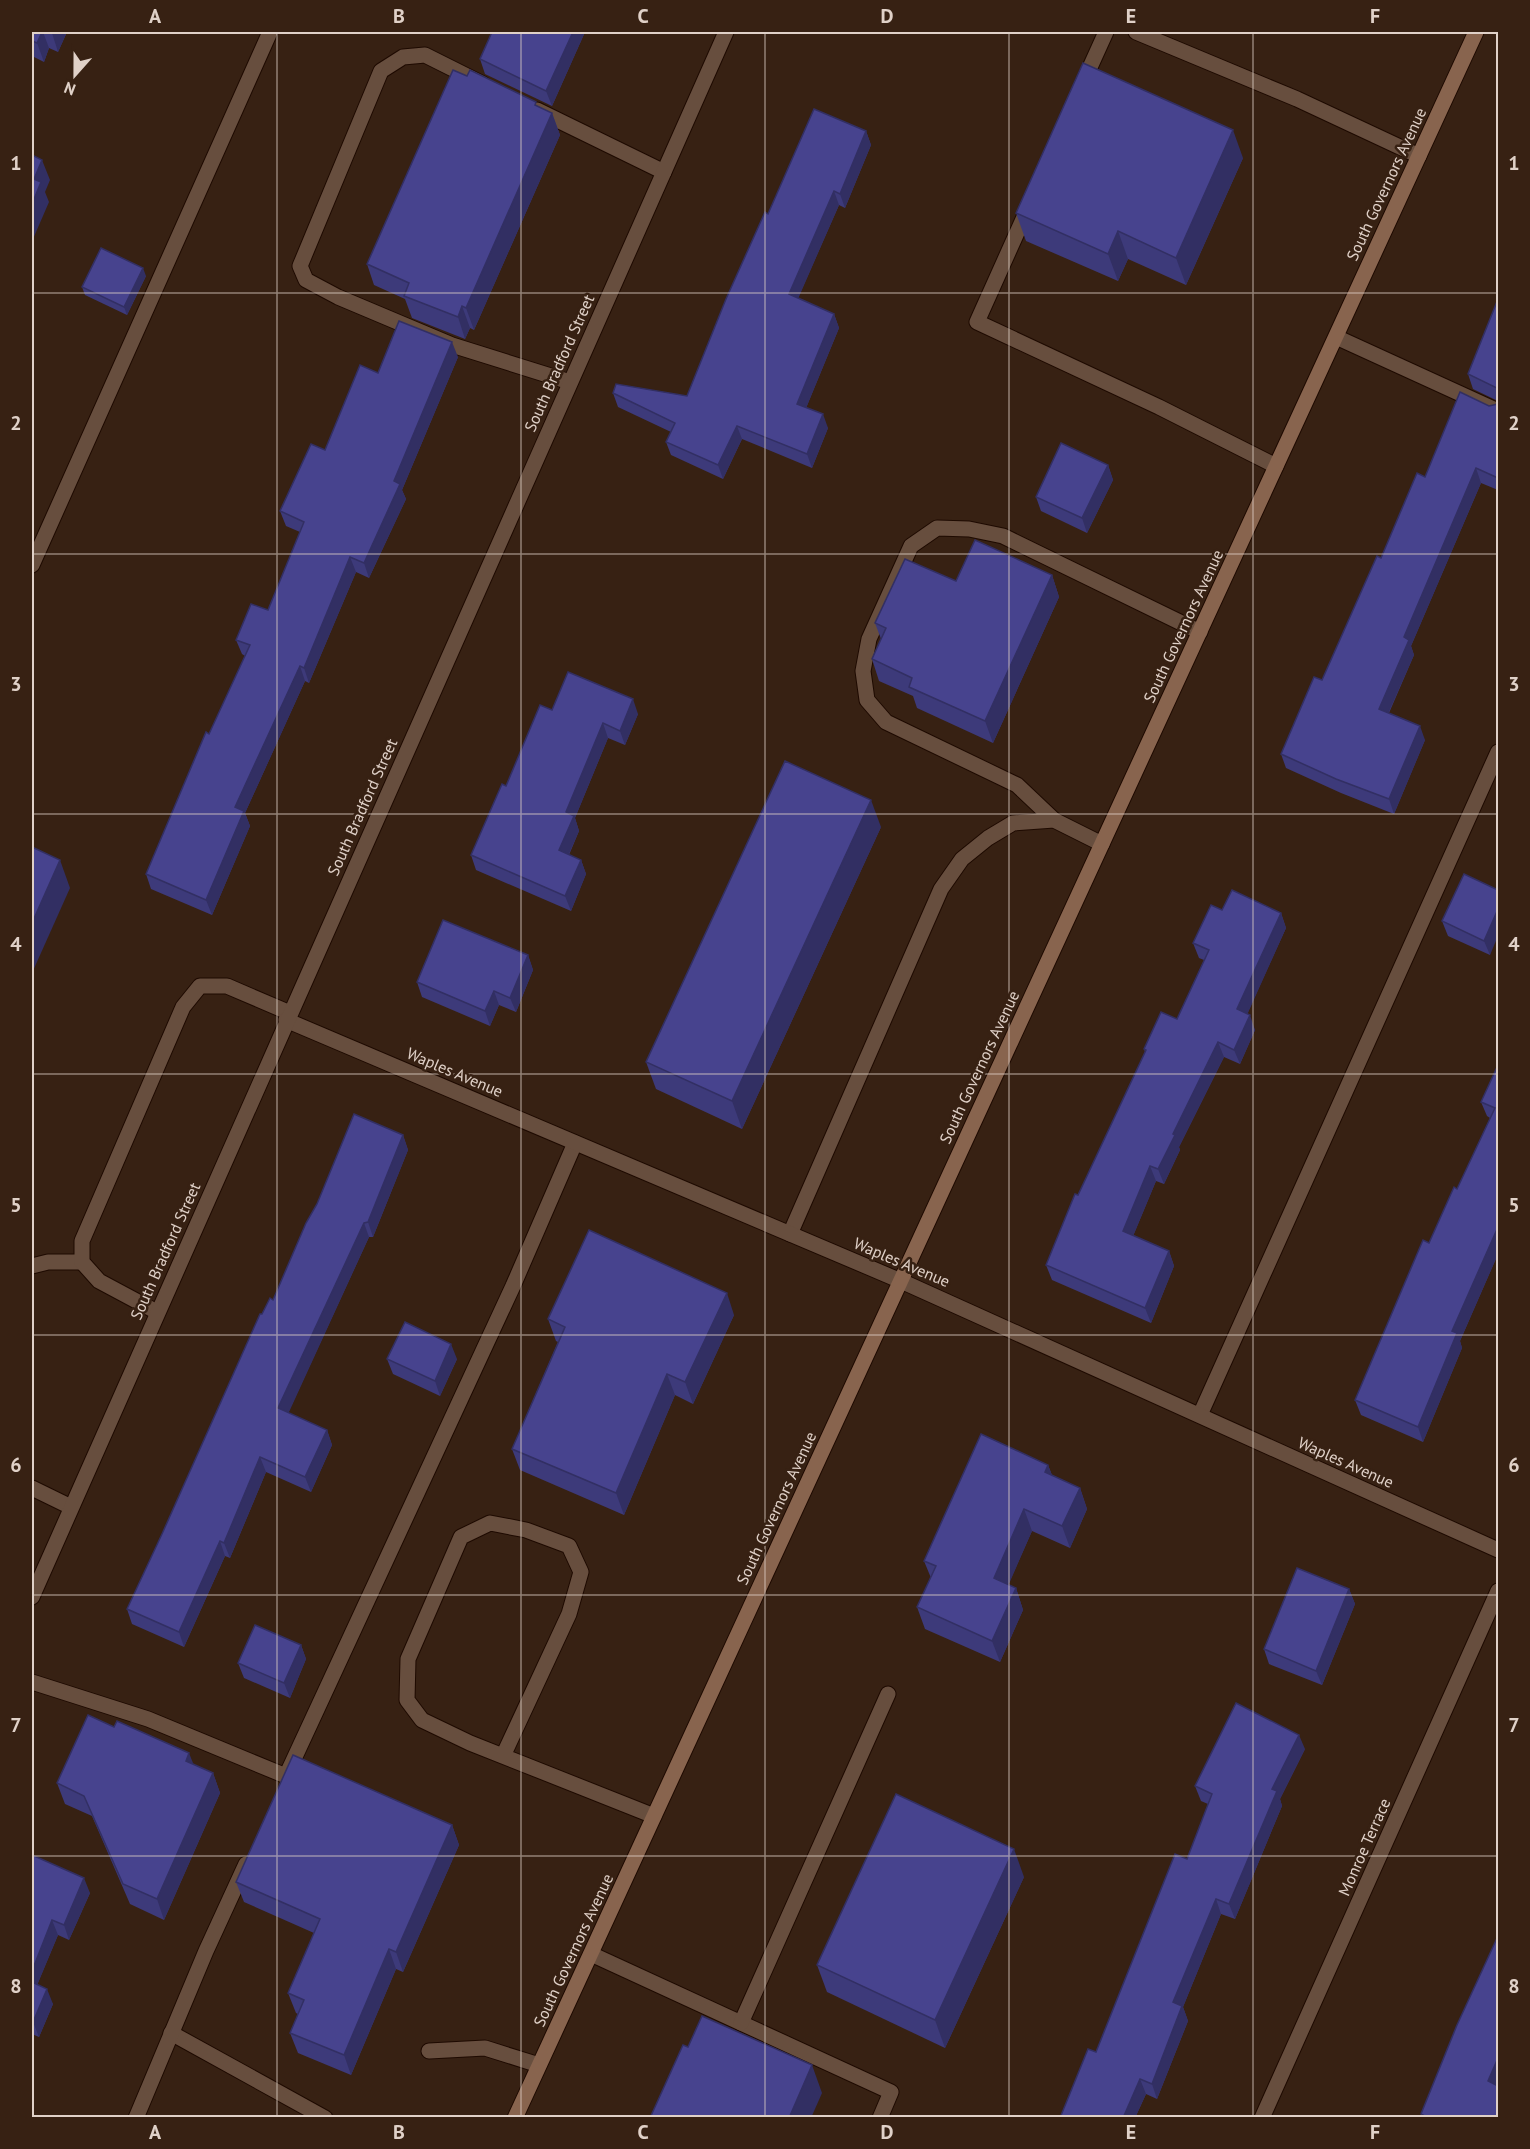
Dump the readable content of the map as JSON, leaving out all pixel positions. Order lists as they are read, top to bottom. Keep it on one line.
{"streets":{"main road":["South Governors Avenue"],"street":["South Bradford Street","Waples Avenue","Monroe Terrace"]},"crossings":[["South Governors Avenue","Waples Avenue"],["South Bradford Street","Waples Avenue"]],"north":"bottom","grid":{"columns":["A","B","C","D","E","F"],"rows":["1","2","3","4","5","6","7","8"]}}
